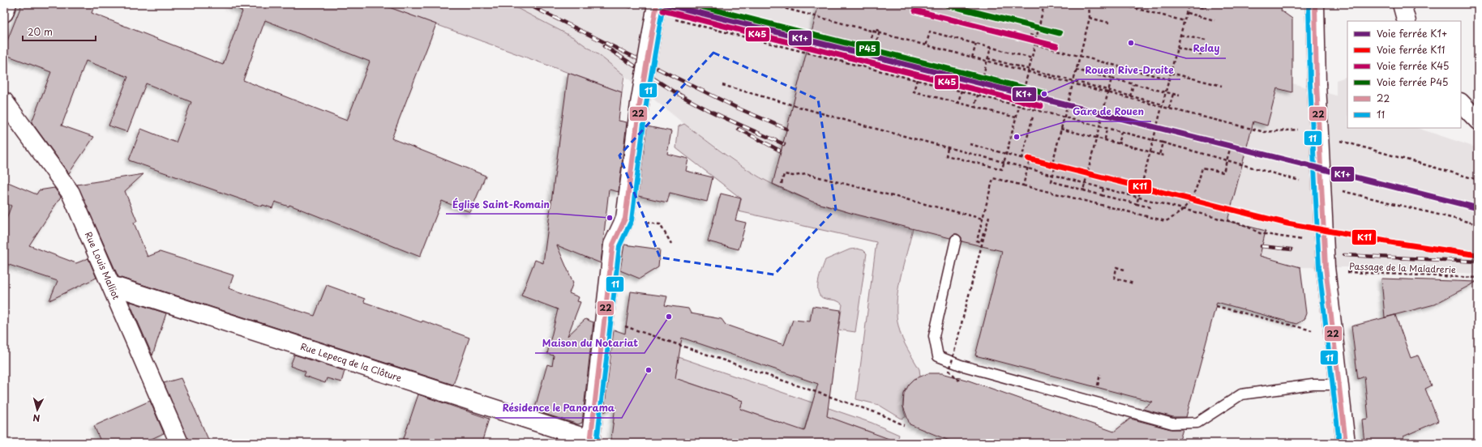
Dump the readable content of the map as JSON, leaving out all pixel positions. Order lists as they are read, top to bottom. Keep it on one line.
{"streets":{"street":["Rue Louis Malliot","Rue Lepecq de la Clôture"],"path":["Passage de la Maladrerie"]},"crossings":[["Rue Louis Malliot","Rue Lepecq de la Clôture"]],"places":["Relay","Rouen Rive-Droite","Gare de Rouen","Église Saint-Romain","Maison du Notariat","Résidence le Panorama"],"lines":["rail line K1+","rail line P45","transit line 22","transit line 11","rail line K45","rail line K11"],"legend":["Voie ferrée K1+","Voie ferrée K11","Voie ferrée K45","Voie ferrée P45","22","11"],"scale_bar":"20 m","north":"bottom"}
